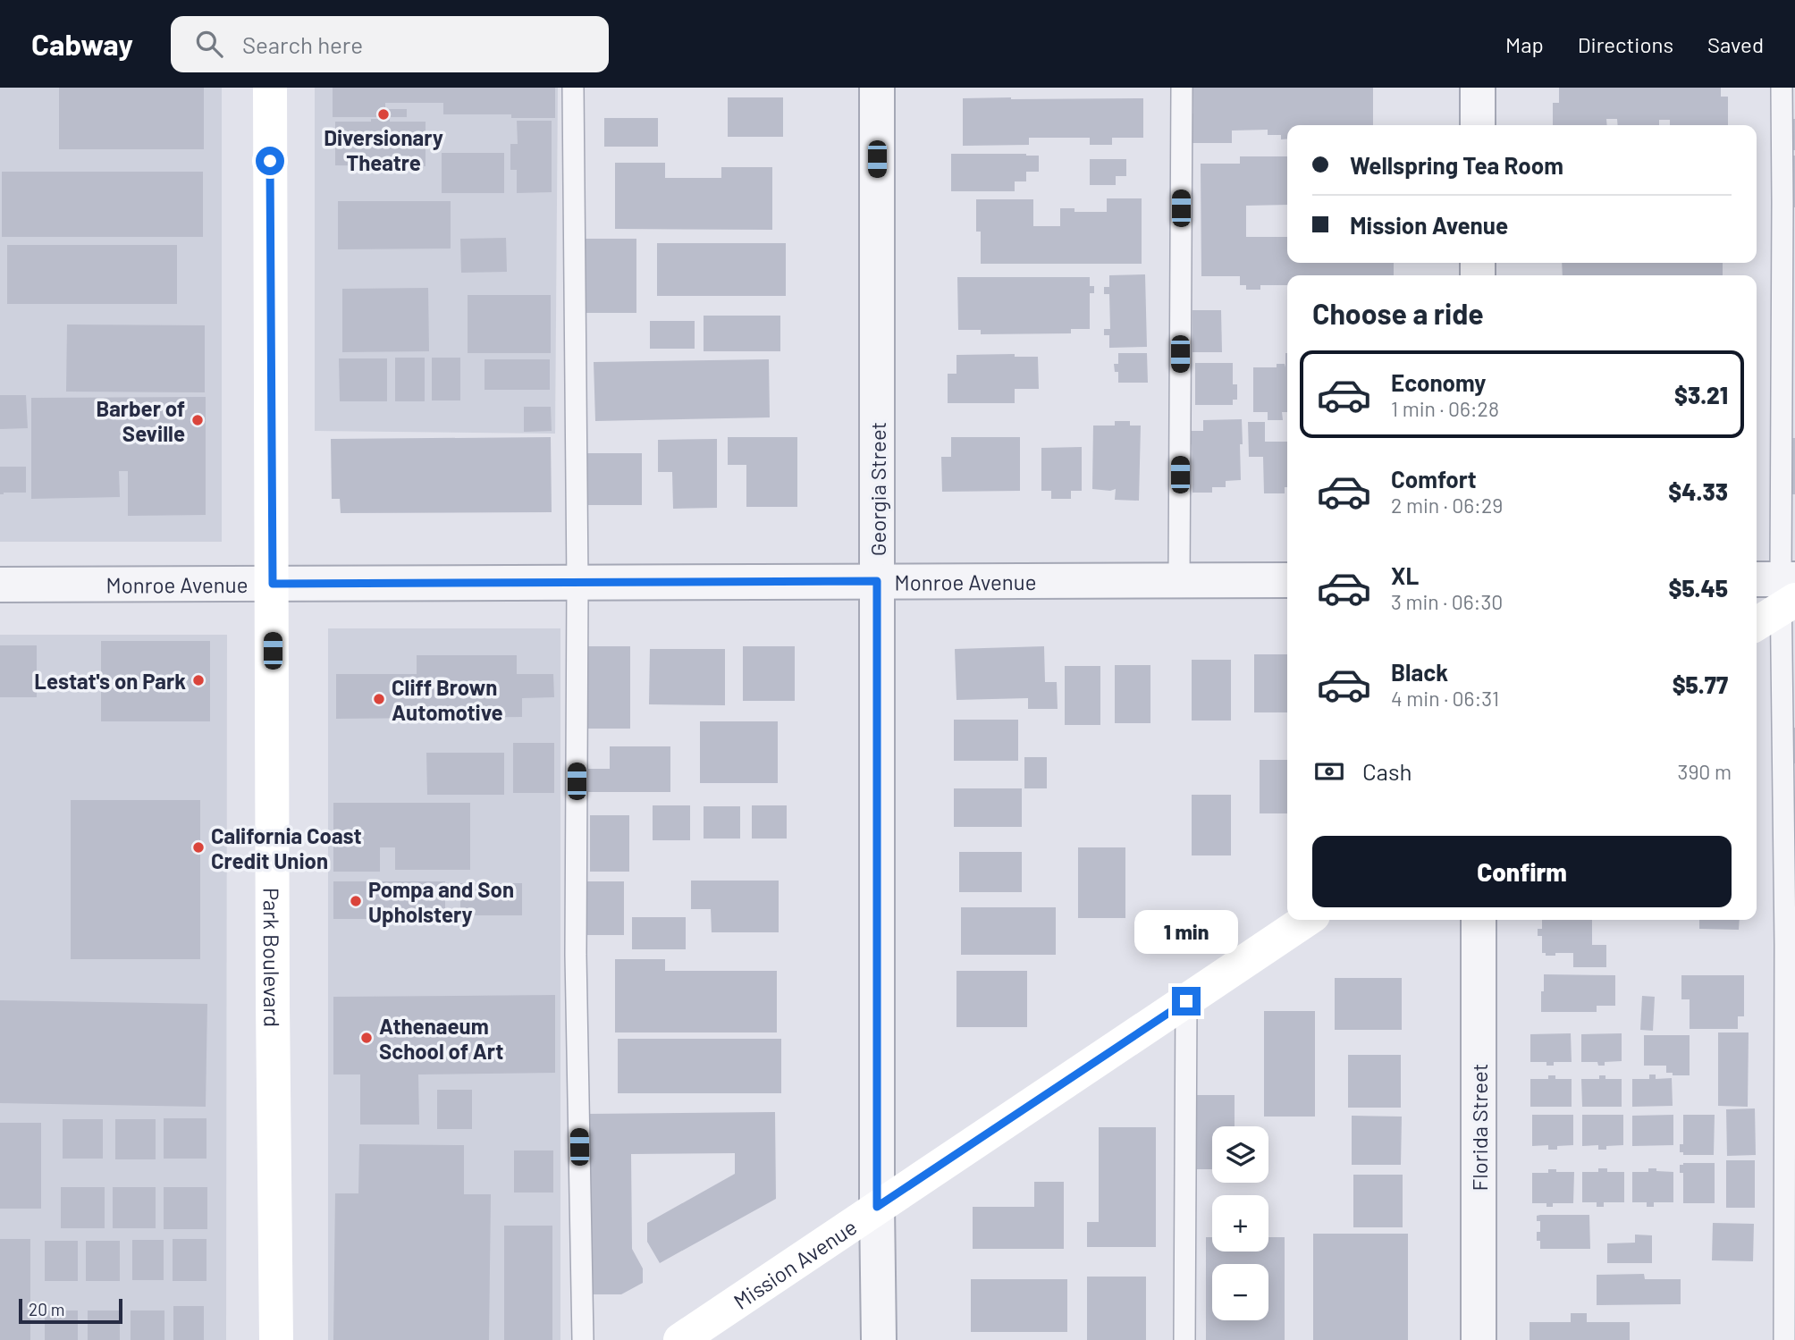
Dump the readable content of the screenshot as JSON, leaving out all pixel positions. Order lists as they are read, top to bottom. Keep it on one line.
{"streets":{"main road":["Park Boulevard","Mission Avenue"],"street":["Georgia Street","Monroe Avenue","Florida Street"]},"crossings":[["Georgia Street","Monroe Avenue"],["Georgia Street","Mission Avenue"],["Monroe Avenue","Park Boulevard"]],"places":["Diversionary Theatre","Barber of Seville","Lestat's on Park","Cliff Brown Automotive","California Coast Credit Union","Pompa and Son Upholstery","Athenaeum School of Art"],"scale_bar":"20 m","page":{"header":"Cabway","search":"Search here","nav":["Map","Directions","Saved"],"banner":["Wellspring Tea Room","Mission Avenue"],"heading":"Choose a ride","list":[{"name":"Economy","note":"1 min · 06:28","value":"$3.21"},{"name":"Comfort","note":"2 min · 06:29","value":"$4.33"},{"name":"XL","note":"3 min · 06:30","value":"$5.45"},{"name":"Black","note":"4 min · 06:31","value":"$5.77"}],"pay":["Cash","390 m"],"buttons":"Confirm","bubble":"1 min","map_buttons":["+","−"],"scale":"20 m"}}
